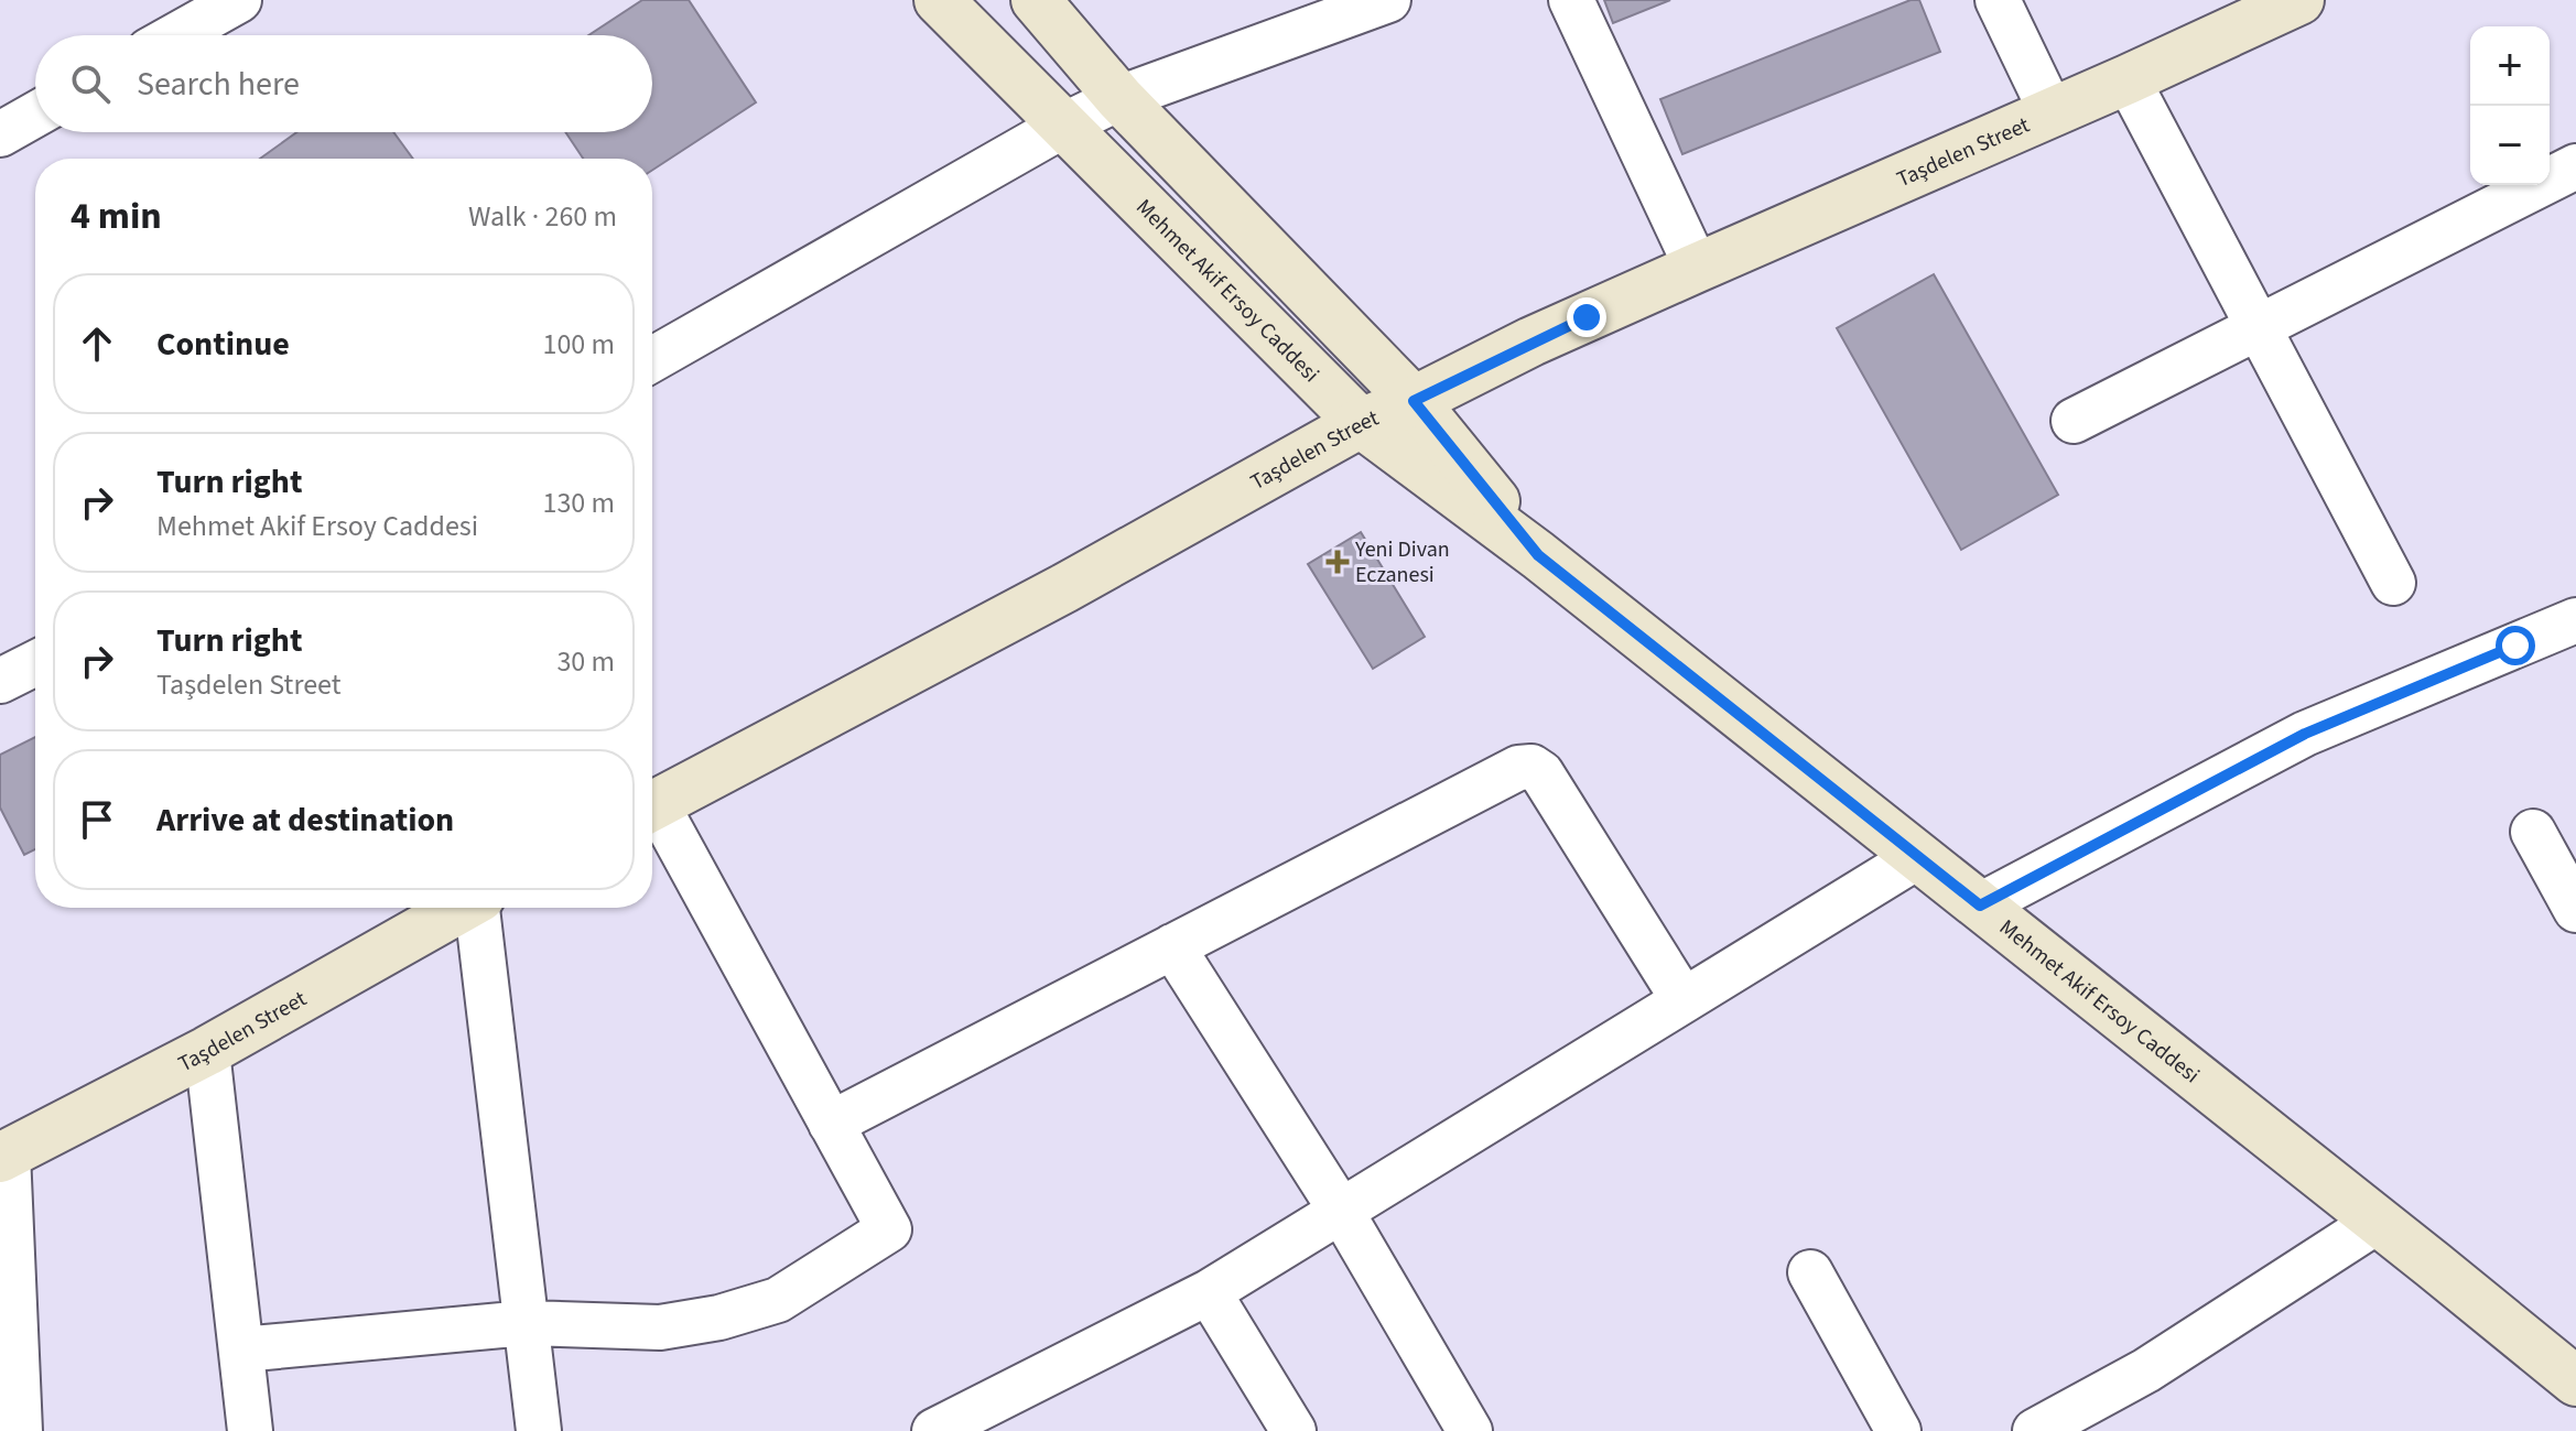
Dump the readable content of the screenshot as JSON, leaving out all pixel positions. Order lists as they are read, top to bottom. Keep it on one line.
{"streets":{"main road":["Taşdelen Street","Mehmet Akif Ersoy Caddesi"]},"crossings":[["Taşdelen Street","Mehmet Akif Ersoy Caddesi"]],"places":{"health":["Yeni Divan Eczanesi"]},"page":{"map_buttons":["+","−"],"search":"Search here","heading":["4 min","Walk · 260 m"],"list":[["Continue","100 m"],["Turn right","Mehmet Akif Ersoy Caddesi","130 m"],["Turn right","Taşdelen Street","30 m"],"Arrive at destination"]}}
